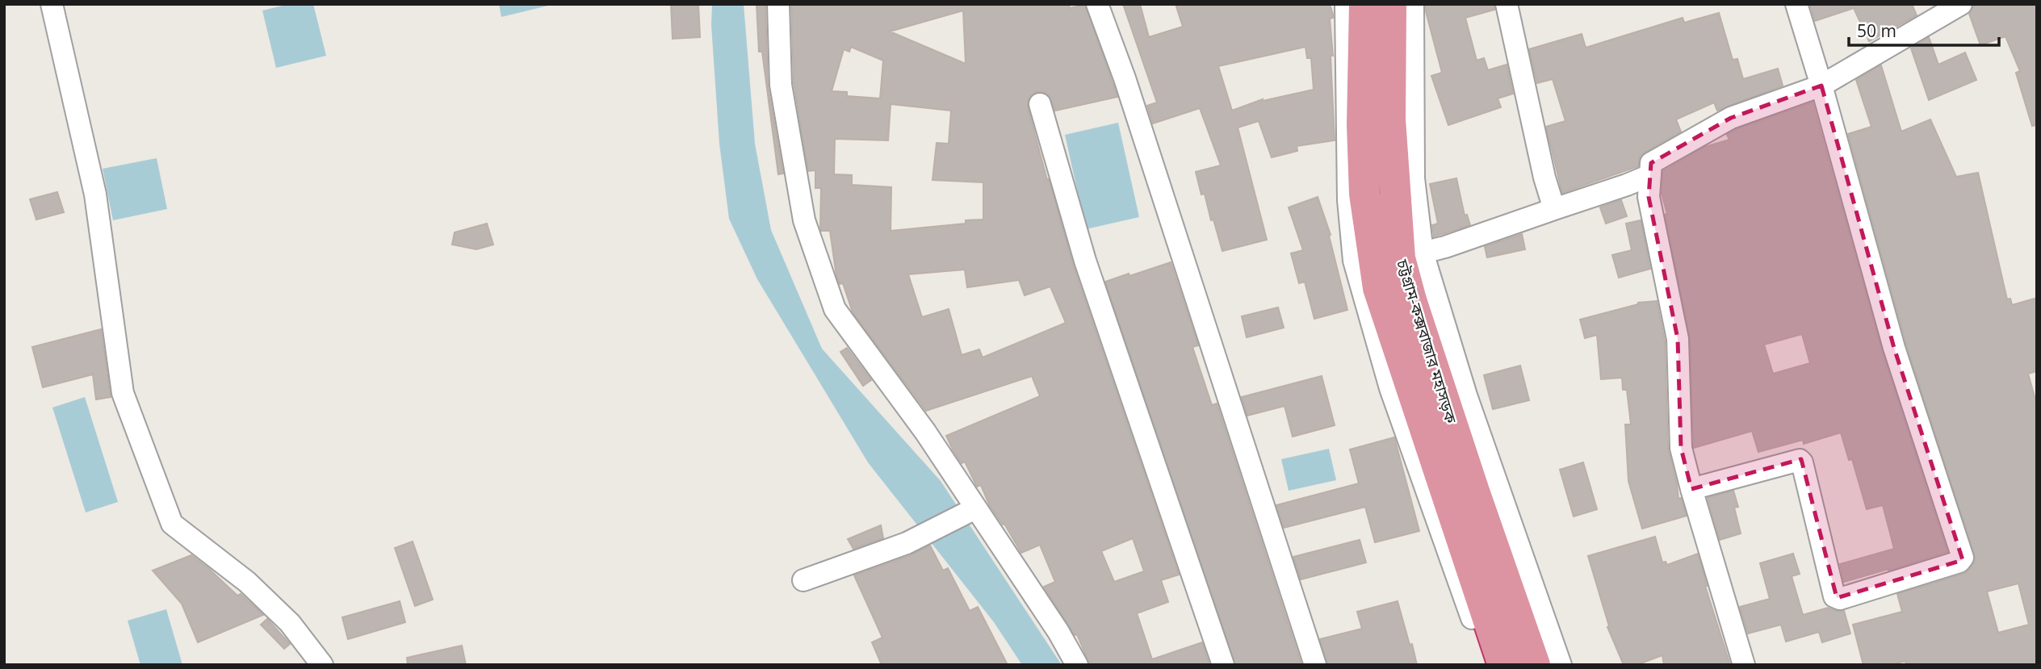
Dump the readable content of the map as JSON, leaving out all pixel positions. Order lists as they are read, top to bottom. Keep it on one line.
{"streets":{"highway":["চট্টগ্রাম-কক্সবাজার মহাসড়ক"]},"scale_bar":"50 m"}
